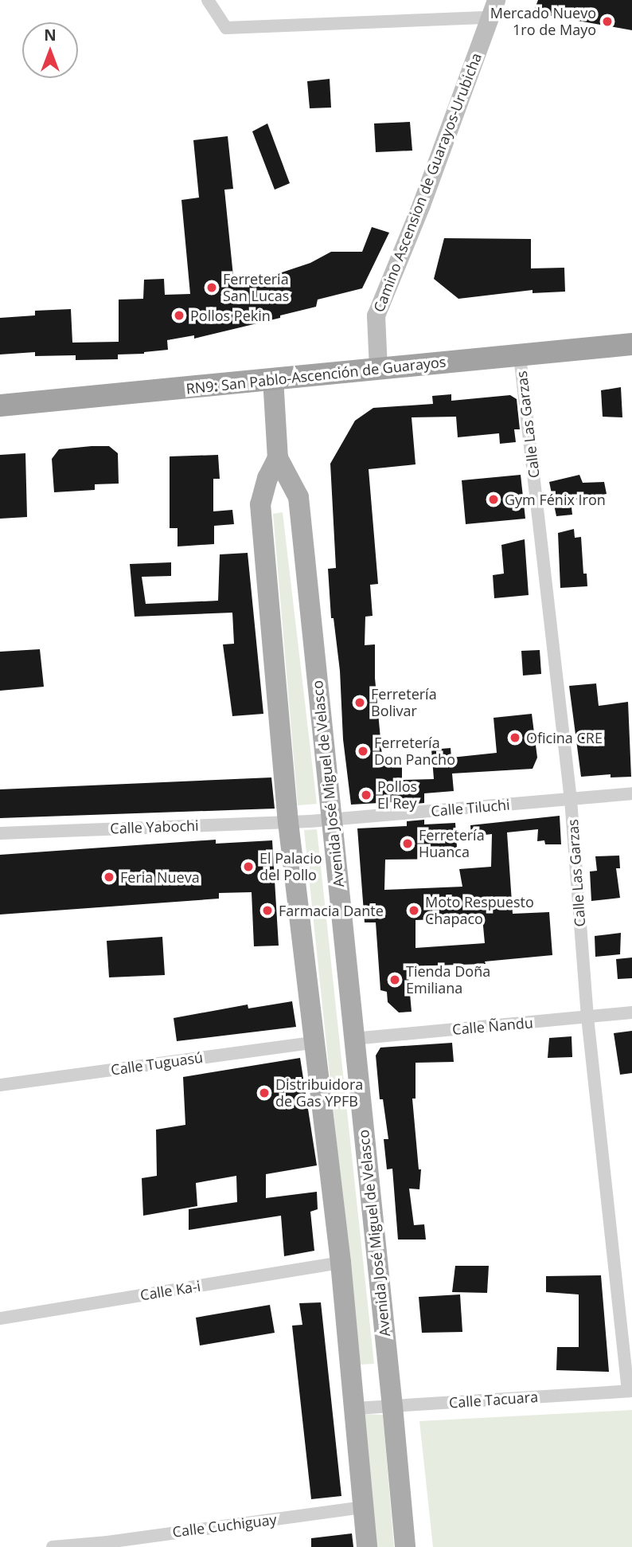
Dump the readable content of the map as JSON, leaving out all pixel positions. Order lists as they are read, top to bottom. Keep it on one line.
{"streets":{"highway":["RN9: San Pablo-Ascención de Guarayos"],"main road":["Camino Ascension de Guarayos-Urubicha","Avenida José Miguel de Velasco"],"street":["Calle Las Garzas","Calle Tiluchi","Calle Yabochi","Calle Ñandu","Calle Tuguasú","Calle Ka-i","Calle Tacuara","Calle Cuchiguay"]},"crossings":[["Camino Ascension de Guarayos-Urubicha","RN9: San Pablo-Ascención de Guarayos"],["RN9: San Pablo-Ascención de Guarayos","Calle Las Garzas"],["RN9: San Pablo-Ascención de Guarayos","Avenida José Miguel de Velasco"],["Calle Las Garzas","Calle Tiluchi"],["Calle Las Garzas","Calle Ñandu"],["Calle Las Garzas","Calle Tacuara"],["Avenida José Miguel de Velasco","Calle Tiluchi"],["Avenida José Miguel de Velasco","Calle Yabochi"],["Avenida José Miguel de Velasco","Calle Ñandu"],["Avenida José Miguel de Velasco","Calle Tuguasú"],["Avenida José Miguel de Velasco","Calle Ka-i"],["Avenida José Miguel de Velasco","Calle Tacuara"],["Avenida José Miguel de Velasco","Calle Cuchiguay"],["Calle Tiluchi","Calle Yabochi"]],"places":["Mercado Nuevo 1ro de Mayo","Ferreteria San Lucas","Pollos Pekin","Gym Fénix Iron","Ferretería Bolivar","Oficina CRE","Ferretería Don Pancho","Pollos El Rey","Ferretería Huanca","El Palacio del Pollo","Feria Nueva","Farmacia Dante","Moto Respuesto Chapaco","Tienda Doña Emiliana","Distribuidora de Gas YPFB"],"north":"top"}
